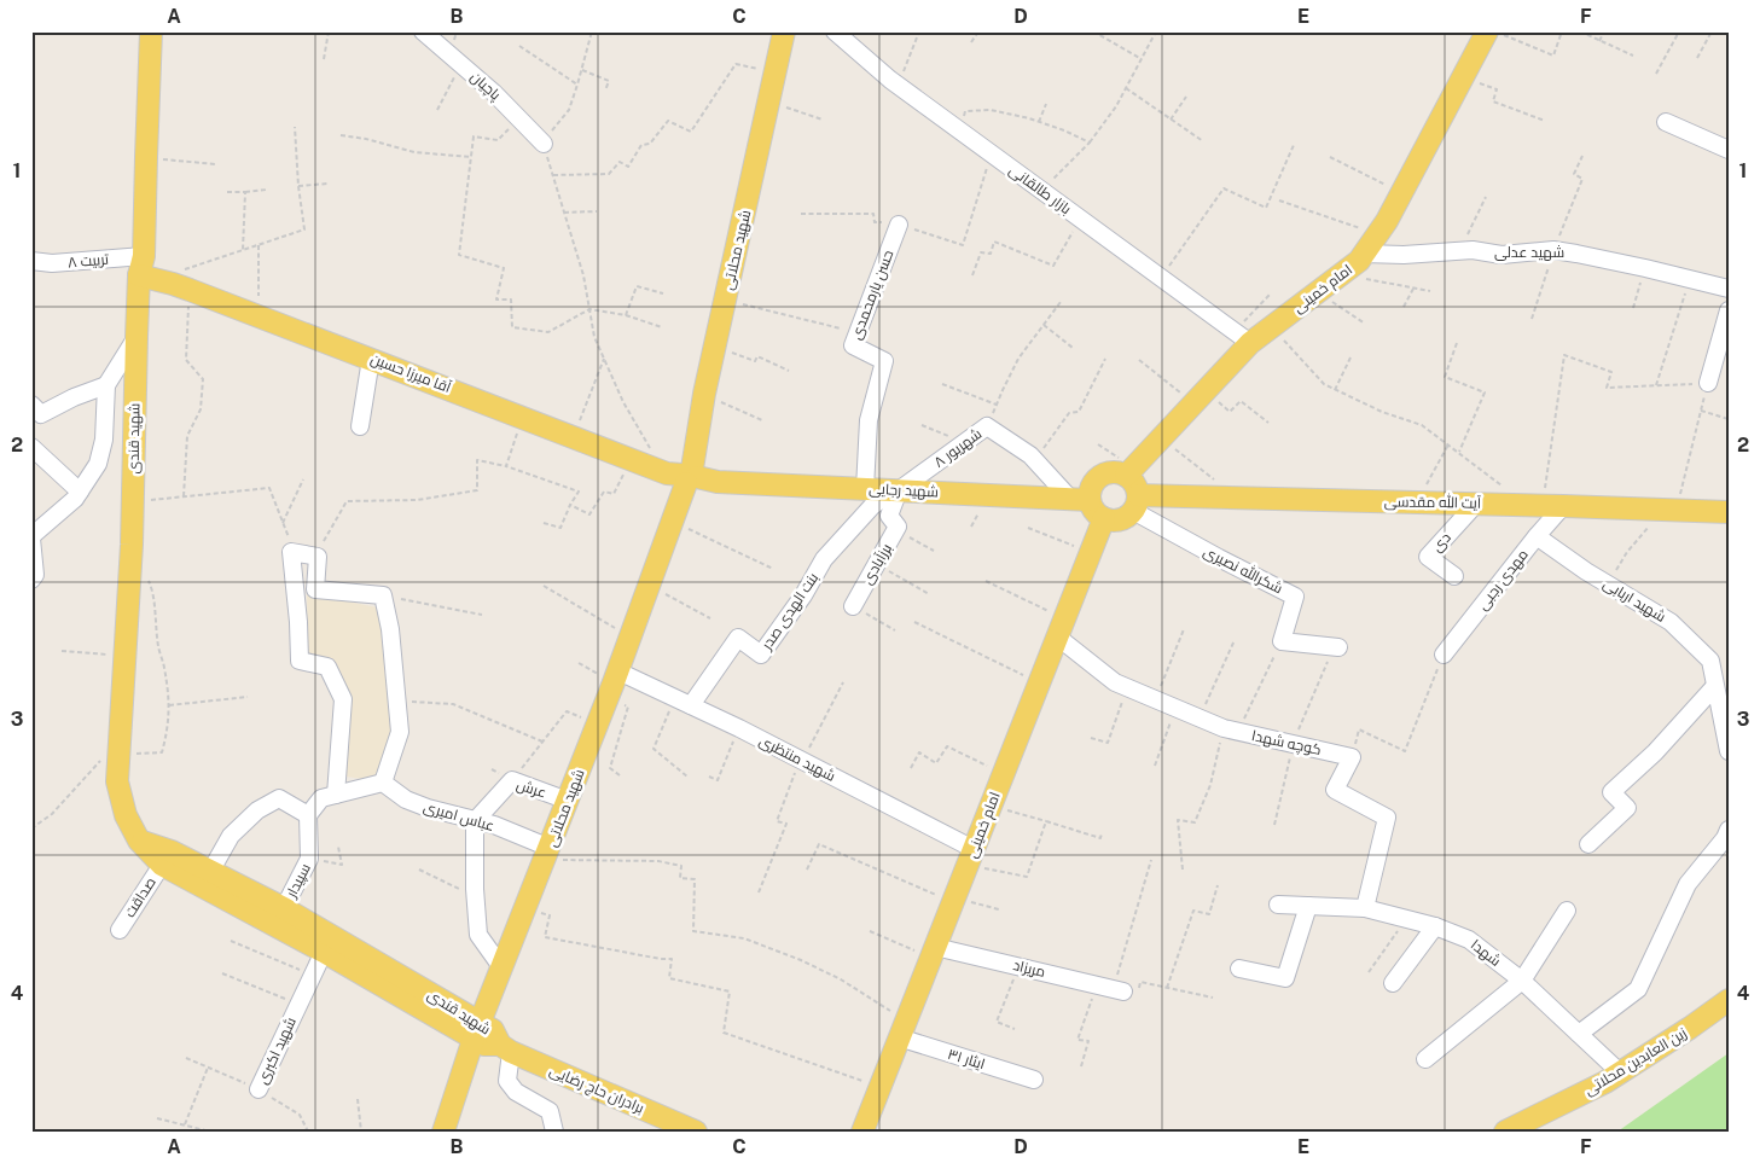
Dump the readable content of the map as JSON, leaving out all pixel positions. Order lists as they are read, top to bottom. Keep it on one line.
{"streets":{"main road":["شهید محلاتی","امام خمینی","آقا میرزا حسین","شهید قندی","شهید رجایی","آیت الله مقدسی","زین العابدین محلاتی","برادران حاج رضایی"],"street":["پاچیان","بازار طالقانی","شهید عدلی","تربیت ۸","حسن یارمحمدی","۸ شهریور","دی","برزآبادی","شکرالله نصیری","مهدی رجبی","شهید اربابی","بنت الهدی صدر","کوچه شهدا","شهید منتظری","عرش","عباس امیری","سپیدار","صداقت","شهدا","مریزاد","شهید اکبری","ایثار ۳۱"]},"crossings":[["بازار طالقانی","امام خمینی"],["شهید محلاتی","آقا میرزا حسین"],["شهید محلاتی","شهید قندی"],["شهید محلاتی","شهید رجایی"],["شهید محلاتی","شهید منتظری"],["شهید محلاتی","عرش"],["شهید محلاتی","عباس امیری"],["شهید عدلی","امام خمینی"],["تربیت ۸","آقا میرزا حسین"],["تربیت ۸","شهید قندی"],["امام خمینی","۸ شهریور"],["امام خمینی","شهید رجایی"],["امام خمینی","آیت الله مقدسی"],["امام خمینی","شکرالله نصیری"],["امام خمینی","کوچه شهدا"],["امام خمینی","شهید منتظری"],["امام خمینی","مریزاد"],["امام خمینی","ایثار ۳۱"],["حسن یارمحمدی","شهید رجایی"],["آقا میرزا حسین","شهید قندی"],["آقا میرزا حسین","شهید رجایی"],["شهید قندی","سپیدار"],["شهید قندی","صداقت"],["شهید قندی","شهید اکبری"],["شهید قندی","برادران حاج رضایی"],["۸ شهریور","شهید رجایی"],["۸ شهریور","آیت الله مقدسی"],["۸ شهریور","برزآبادی"],["۸ شهریور","شکرالله نصیری"],["۸ شهریور","بنت الهدی صدر"],["شهید رجایی","آیت الله مقدسی"],["شهید رجایی","برزآبادی"],["شهید رجایی","شکرالله نصیری"],["شهید رجایی","بنت الهدی صدر"],["آیت الله مقدسی","دی"],["آیت الله مقدسی","شکرالله نصیری"],["آیت الله مقدسی","مهدی رجبی"],["برزآبادی","بنت الهدی صدر"],["مهدی رجبی","شهید اربابی"],["بنت الهدی صدر","شهید منتظری"],["عرش","عباس امیری"],["شهدا","زین العابدین محلاتی"]],"grid":{"columns":["A","B","C","D","E","F"],"rows":["1","2","3","4"]}}
